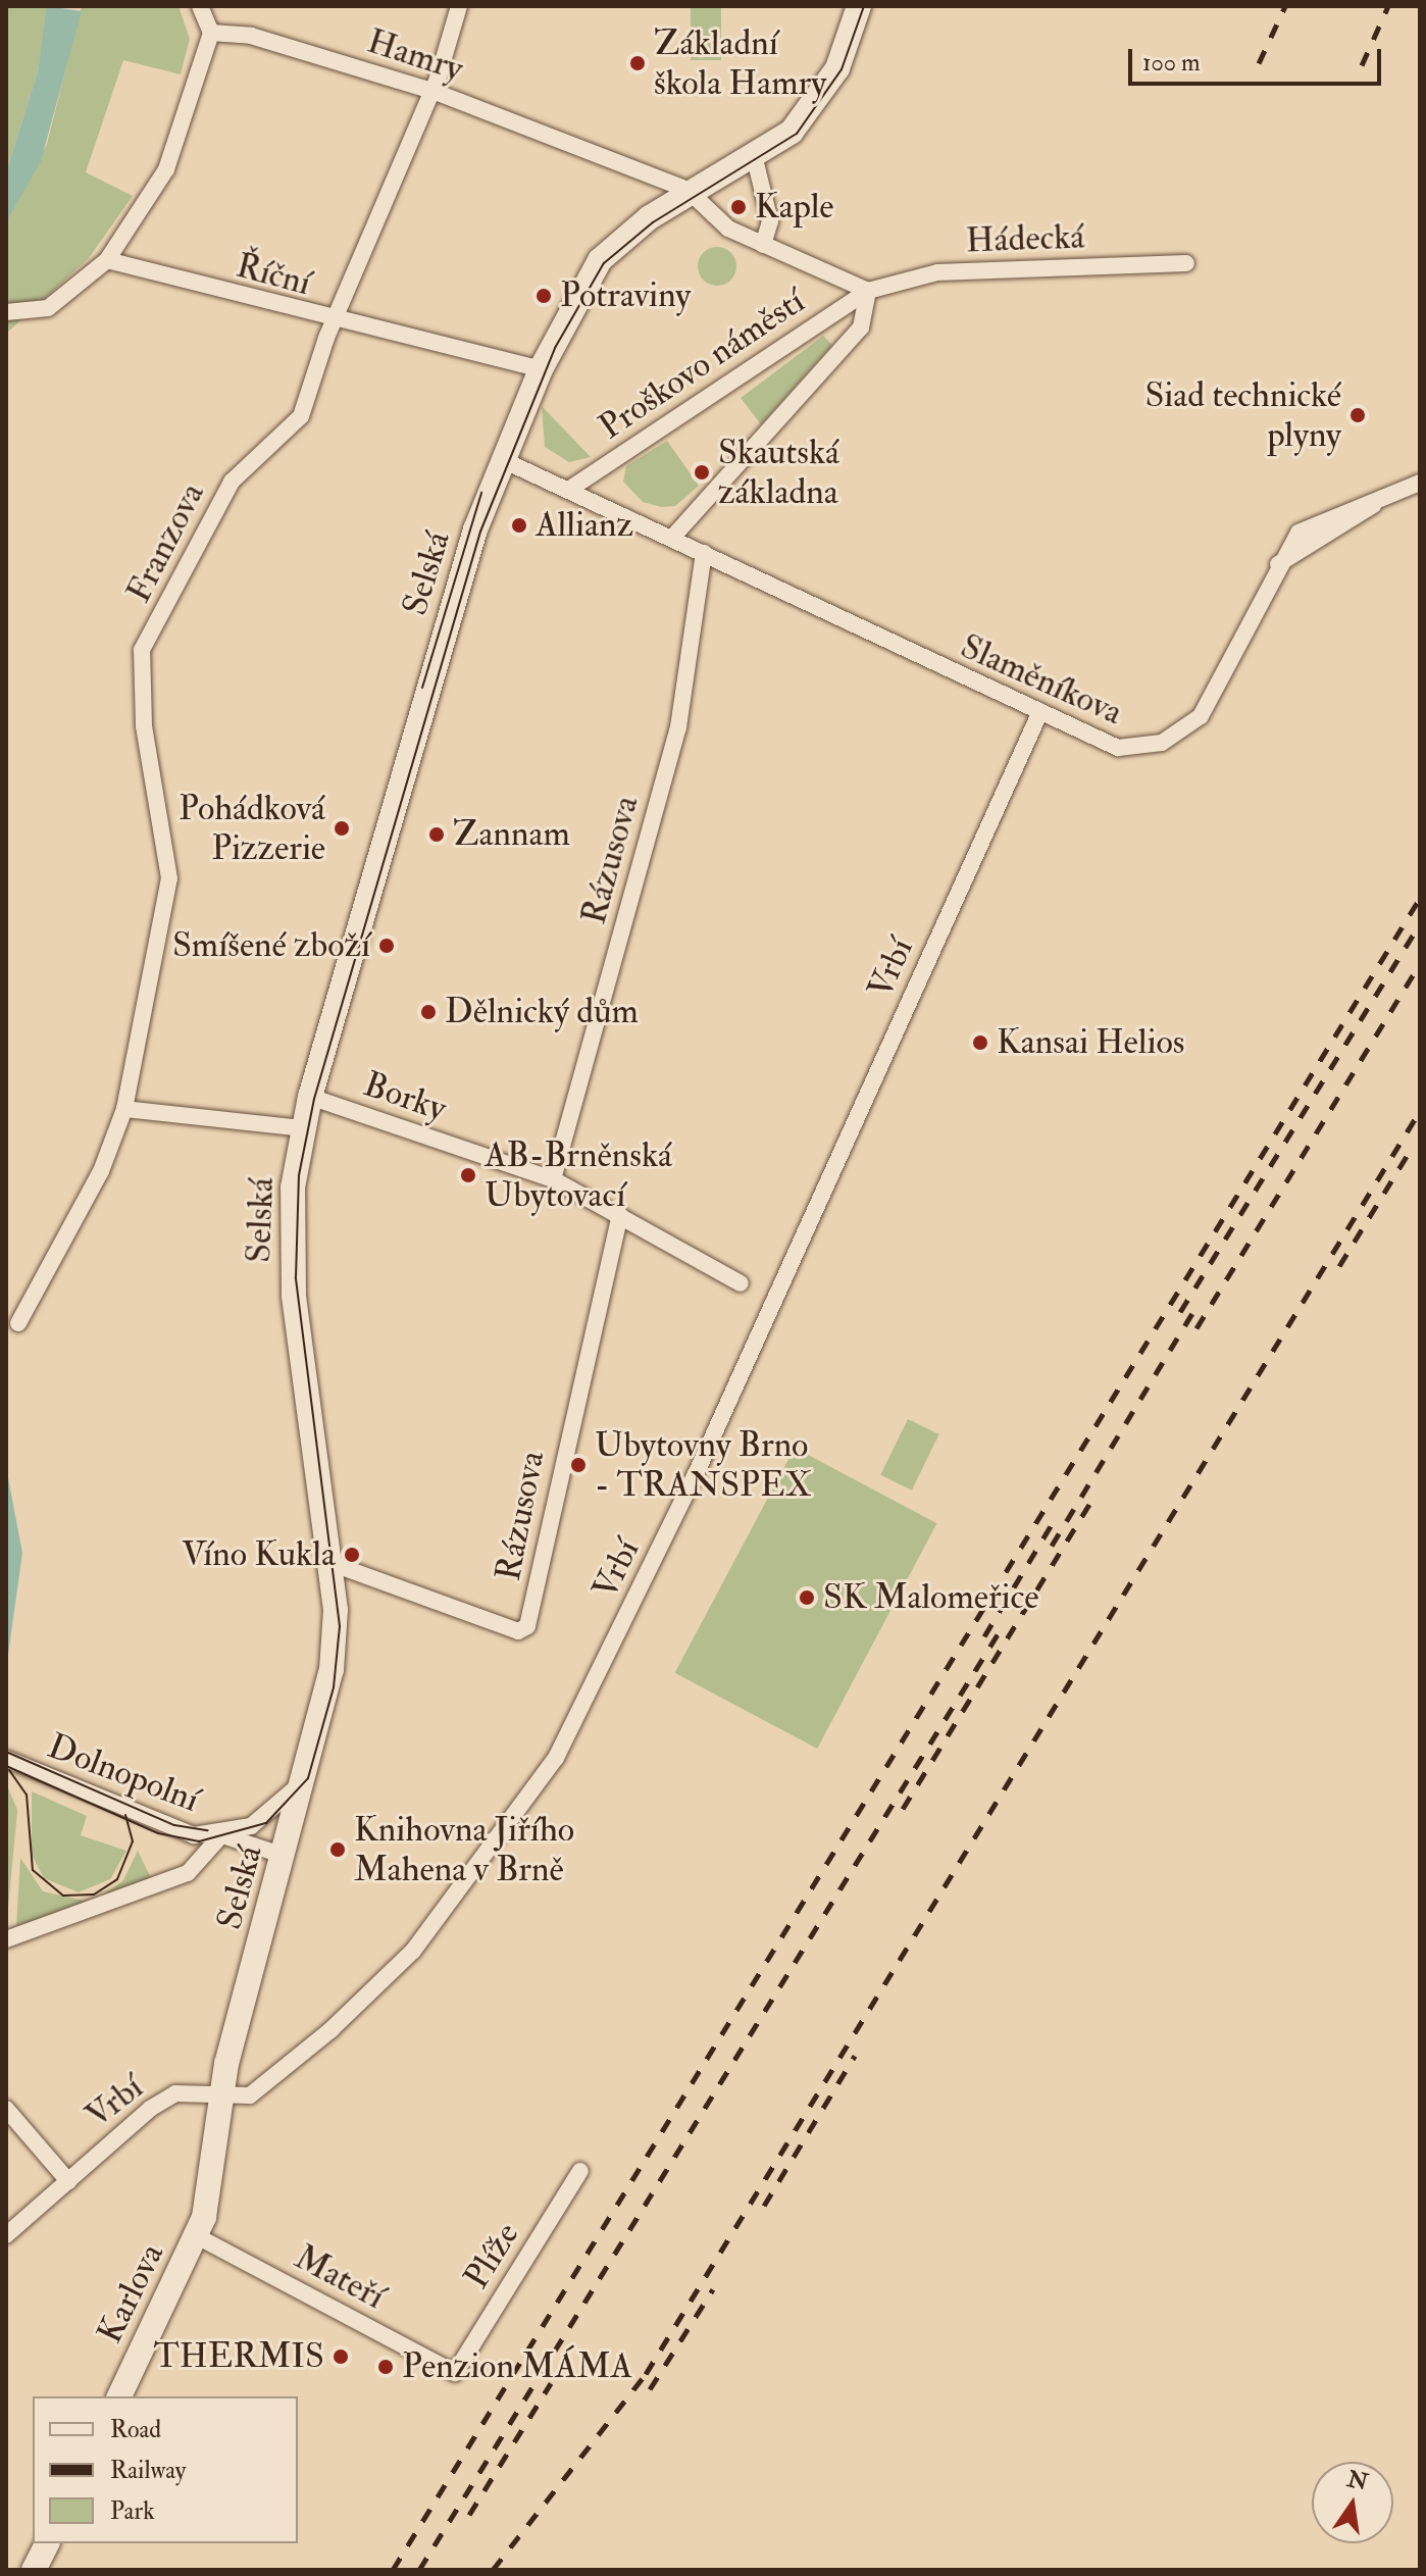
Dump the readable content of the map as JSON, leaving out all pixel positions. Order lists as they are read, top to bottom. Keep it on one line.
{"streets":{"main road":["Selská","Karlova"],"street":["Hamry","Hádecká","Říční","Proškovo náměstí","Franzova","Slaměníkova","Rázusova","Vrbí","Borky","Dolnopolní","Plíže","Mateří"]},"crossings":[["Hamry","Proškovo náměstí"],["Hamry","Franzova"],["Hamry","Selská"],["Hádecká","Proškovo náměstí"],["Říční","Franzova"],["Říční","Selská"],["Proškovo náměstí","Selská"],["Selská","Rázusova"],["Selská","Vrbí"],["Selská","Borky"],["Selská","Dolnopolní"],["Selská","Mateří"],["Selská","Karlova"],["Slaměníkova","Rázusova"],["Slaměníkova","Vrbí"],["Rázusova","Borky"],["Plíže","Mateří"],["Mateří","Karlova"]],"places":["Základní škola Hamry","Kaple","Potraviny","Siad technické plyny","Skautská základna","Allianz","Pohádková Pizzerie","Zannam","Smíšené zboží","Dělnický dům","Kansai Helios","AB-Brněnská Ubytovací","Ubytovny Brno - TRANSPEX","Víno Kukla","SK Malomeřice","Knihovna Jiřího Mahena v Brně","THERMIS","Penzion MÁMA"],"legend":["Road","Railway","Park"],"scale_bar":"100 m","north":"top"}
